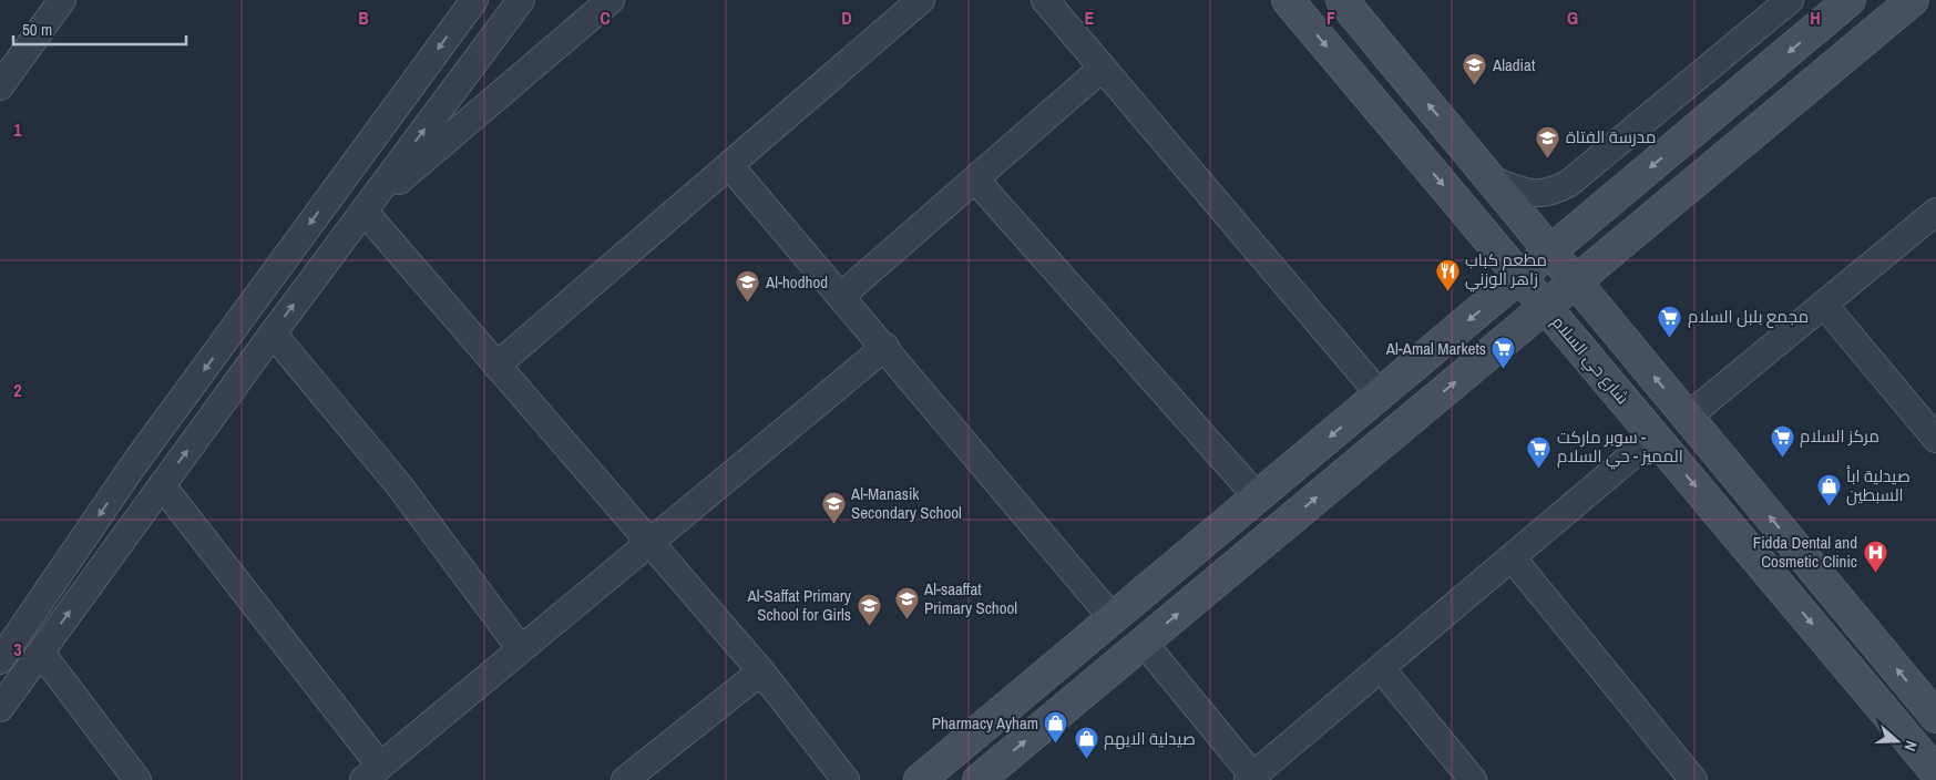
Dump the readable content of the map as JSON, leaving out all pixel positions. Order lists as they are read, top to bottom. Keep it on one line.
{"streets":{"street":["شارع حي السلام"]},"places":{"school or university":["Aladiat","مدرسة الفتاة","Al-hodhod","Al-Manasik Secondary School","Al-saaffat Primary School","Al-Saffat Primary School for Girls"],"restaurant":["مطعم كباب زاهر الوزني"],"supermarket":["مجمع بلبل السلام","Al-Amal Markets","مركز السلام","سوبر ماركت - المميز - حي السلام"],"shop":["صيدلية ابأ السبطين","Pharmacy Ayham","صيدلية الايهم"],"hospital":["Fidda Dental and Cosmetic Clinic"]},"scale_bar":"50 m","north":"right","grid":{"columns":["B","C","D","E","F","G","H"],"rows":["1","2","3"]}}
